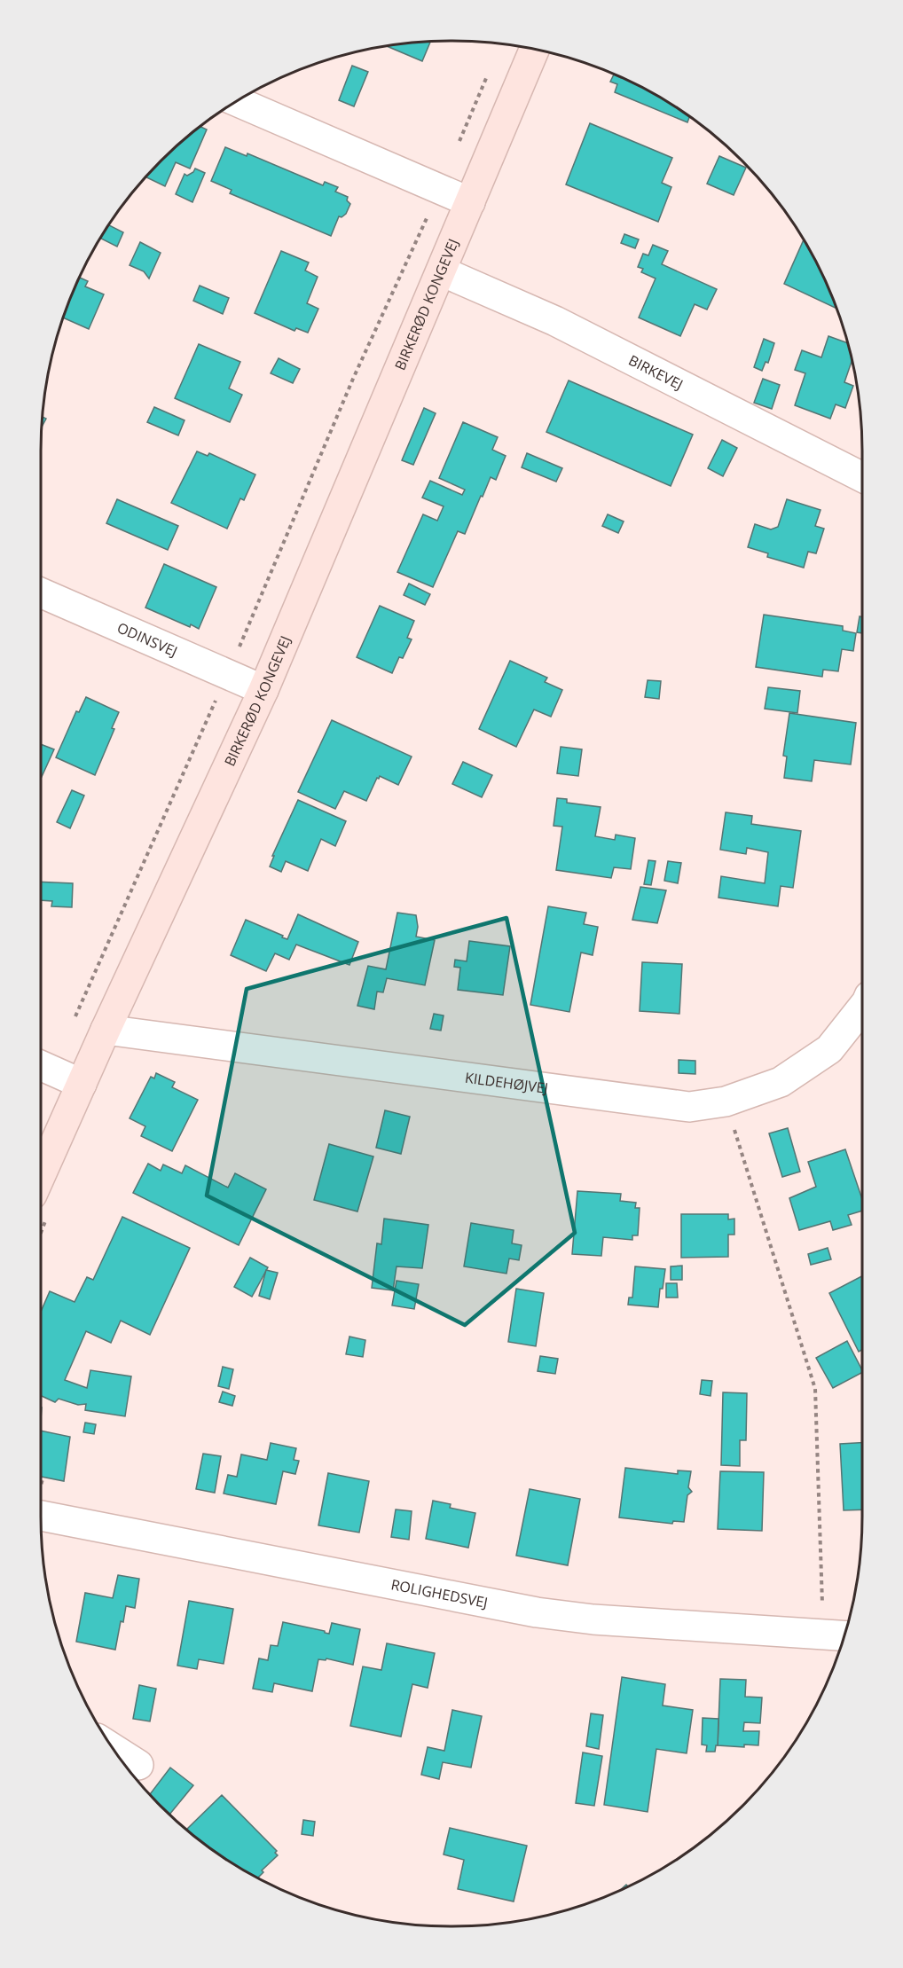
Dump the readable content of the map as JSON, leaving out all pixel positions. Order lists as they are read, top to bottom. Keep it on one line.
{"streets":{"main road":["BIRKERØD KONGEVEJ"],"street":["BIRKEVEJ","ODINSVEJ","KILDEHØJVEJ","ROLIGHEDSVEJ"]},"crossings":[["BIRKERØD KONGEVEJ","BIRKEVEJ"],["BIRKERØD KONGEVEJ","ODINSVEJ"],["BIRKERØD KONGEVEJ","KILDEHØJVEJ"]]}
